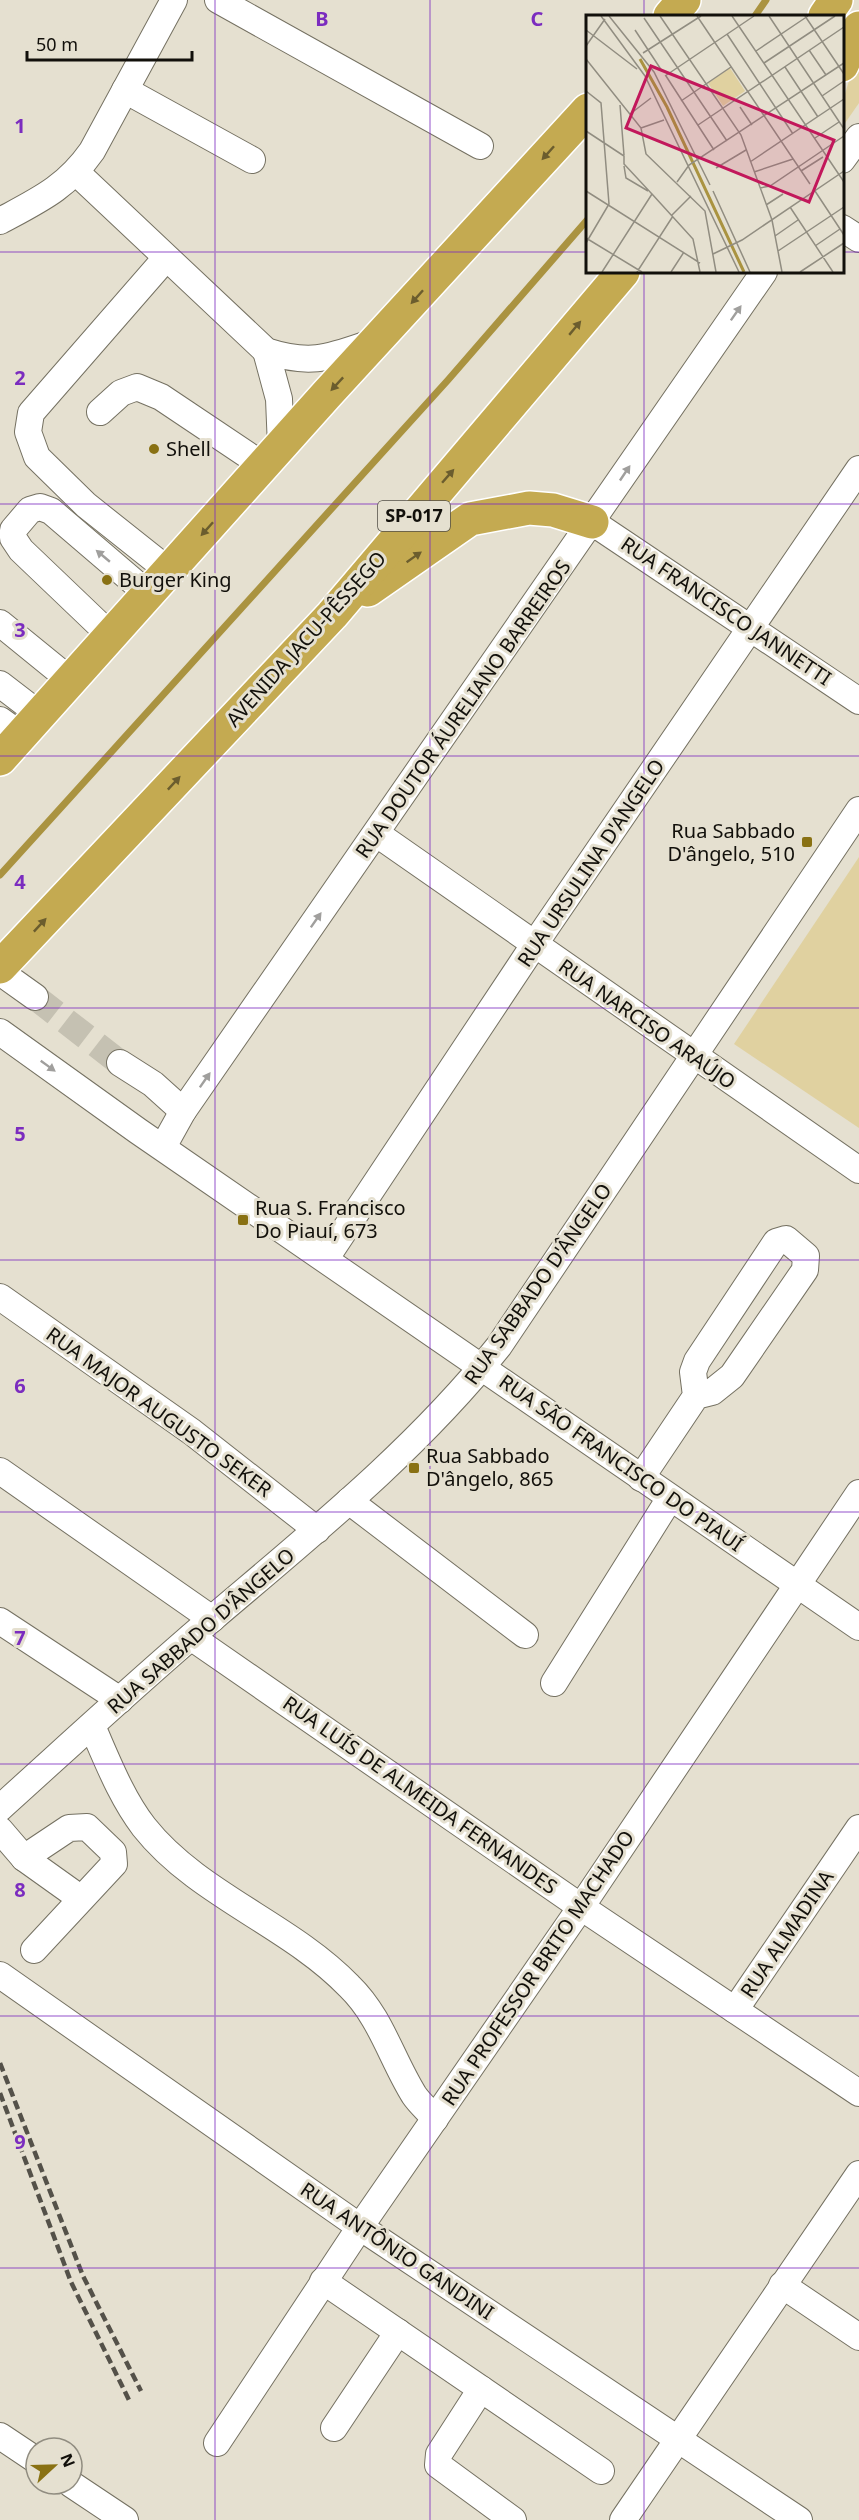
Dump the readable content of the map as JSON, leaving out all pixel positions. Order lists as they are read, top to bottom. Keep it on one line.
{"streets":{"highway":["SP-017","AVENIDA JACU-PÊSSEGO"],"street":["RUA FRANCISCO JANNETTI","RUA DOUTOR ÁURELIANO BARREIROS","RUA URSULINA D'ANGELO","RUA NARCISO ARAÚJO","RUA SABBADO D'ÂNGELO","RUA MAJOR AUGUSTO SEKER","RUA SÃO FRANCISCO DO PIAUÍ","RUA LUÍS DE ALMEIDA FERNANDES","RUA ALMADINA","RUA PROFESSOR BRITO MACHADO","RUA ANTÔNIO GANDINI"]},"crossings":[["RUA FRANCISCO JANNETTI","RUA DOUTOR ÁURELIANO BARREIROS"],["RUA FRANCISCO JANNETTI","RUA URSULINA D'ANGELO"],["RUA DOUTOR ÁURELIANO BARREIROS","RUA NARCISO ARAÚJO"],["RUA DOUTOR ÁURELIANO BARREIROS","RUA SÃO FRANCISCO DO PIAUÍ"],["RUA URSULINA D'ANGELO","RUA NARCISO ARAÚJO"],["RUA URSULINA D'ANGELO","RUA SÃO FRANCISCO DO PIAUÍ"],["RUA NARCISO ARAÚJO","RUA SABBADO D'ÂNGELO"],["RUA SABBADO D'ÂNGELO","RUA MAJOR AUGUSTO SEKER"],["RUA SABBADO D'ÂNGELO","RUA SÃO FRANCISCO DO PIAUÍ"],["RUA SABBADO D'ÂNGELO","RUA LUÍS DE ALMEIDA FERNANDES"],["RUA SÃO FRANCISCO DO PIAUÍ","RUA PROFESSOR BRITO MACHADO"],["RUA LUÍS DE ALMEIDA FERNANDES","RUA ALMADINA"],["RUA LUÍS DE ALMEIDA FERNANDES","RUA PROFESSOR BRITO MACHADO"],["RUA PROFESSOR BRITO MACHADO","RUA ANTÔNIO GANDINI"]],"one_way":["RUA DOUTOR ÁURELIANO BARREIROS"],"places":{"other":["Shell","Burger King"],"transit":["Rua Sabbado D'ângelo, 510","Rua S. Francisco Do Piauí, 673","Rua Sabbado D'ângelo, 865"]},"scale_bar":"50 m","north":"right","grid":{"columns":["B","C"],"rows":["1","2","3","4","5","6","7","8","9"]}}
